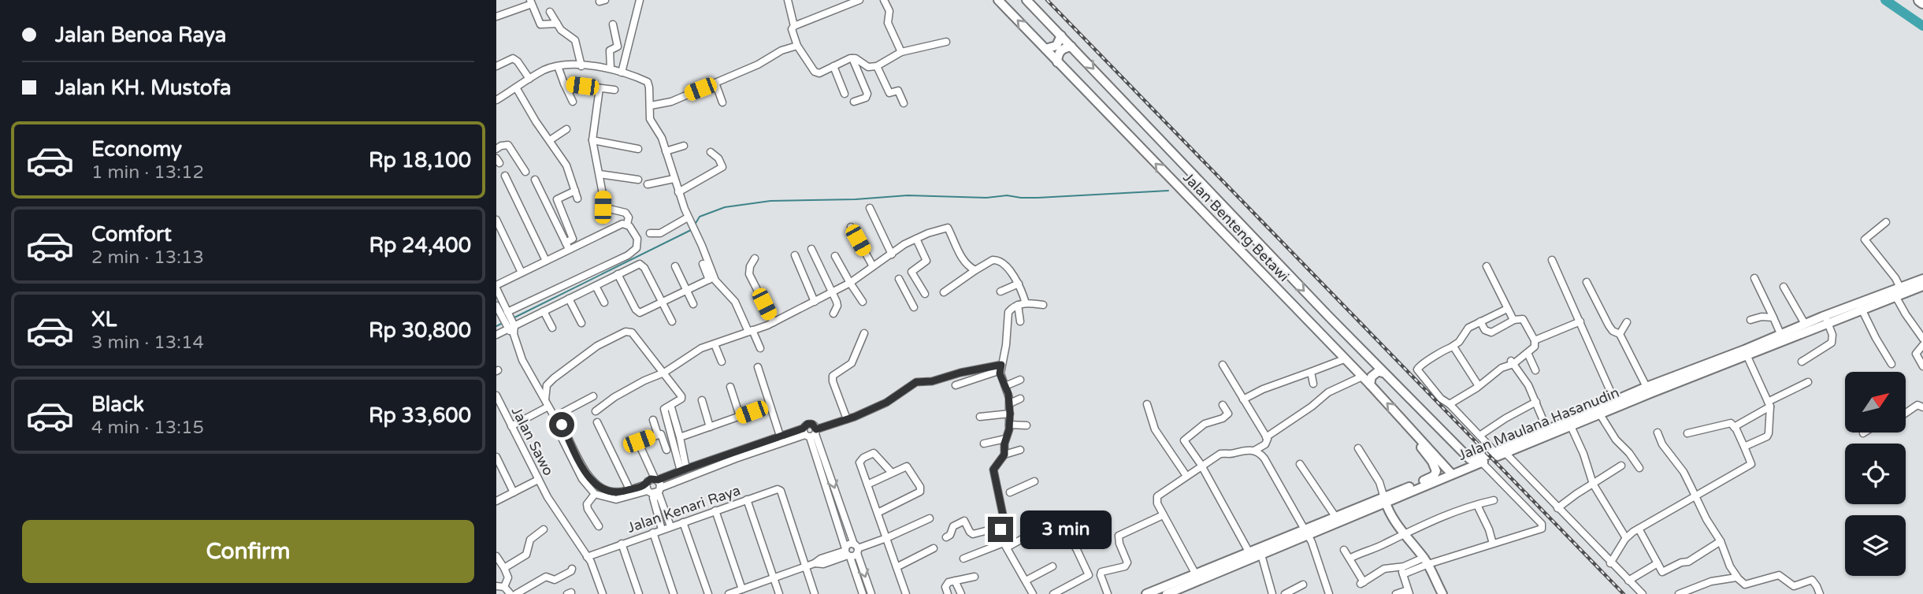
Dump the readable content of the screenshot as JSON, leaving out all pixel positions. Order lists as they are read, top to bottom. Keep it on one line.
{"streets":{"street":["Jalan Benteng Betawi","Jalan Maulana Hasanudin","Jalan Sawo","Jalan Kenari Raya"]},"crossings":[["Jalan Benteng Betawi","Jalan Maulana Hasanudin"],["Jalan Sawo","Jalan Kenari Raya"]],"north":"top right","page":{"banner":["Jalan Benoa Raya","Jalan KH. Mustofa"],"list":[{"name":"Economy","note":"1 min · 13:12","value":"Rp 18,100"},{"name":"Comfort","note":"2 min · 13:13","value":"Rp 24,400"},{"name":"XL","note":"3 min · 13:14","value":"Rp 30,800"},{"name":"Black","note":"4 min · 13:15","value":"Rp 33,600"}],"buttons":"Confirm","bubble":"3 min"}}
